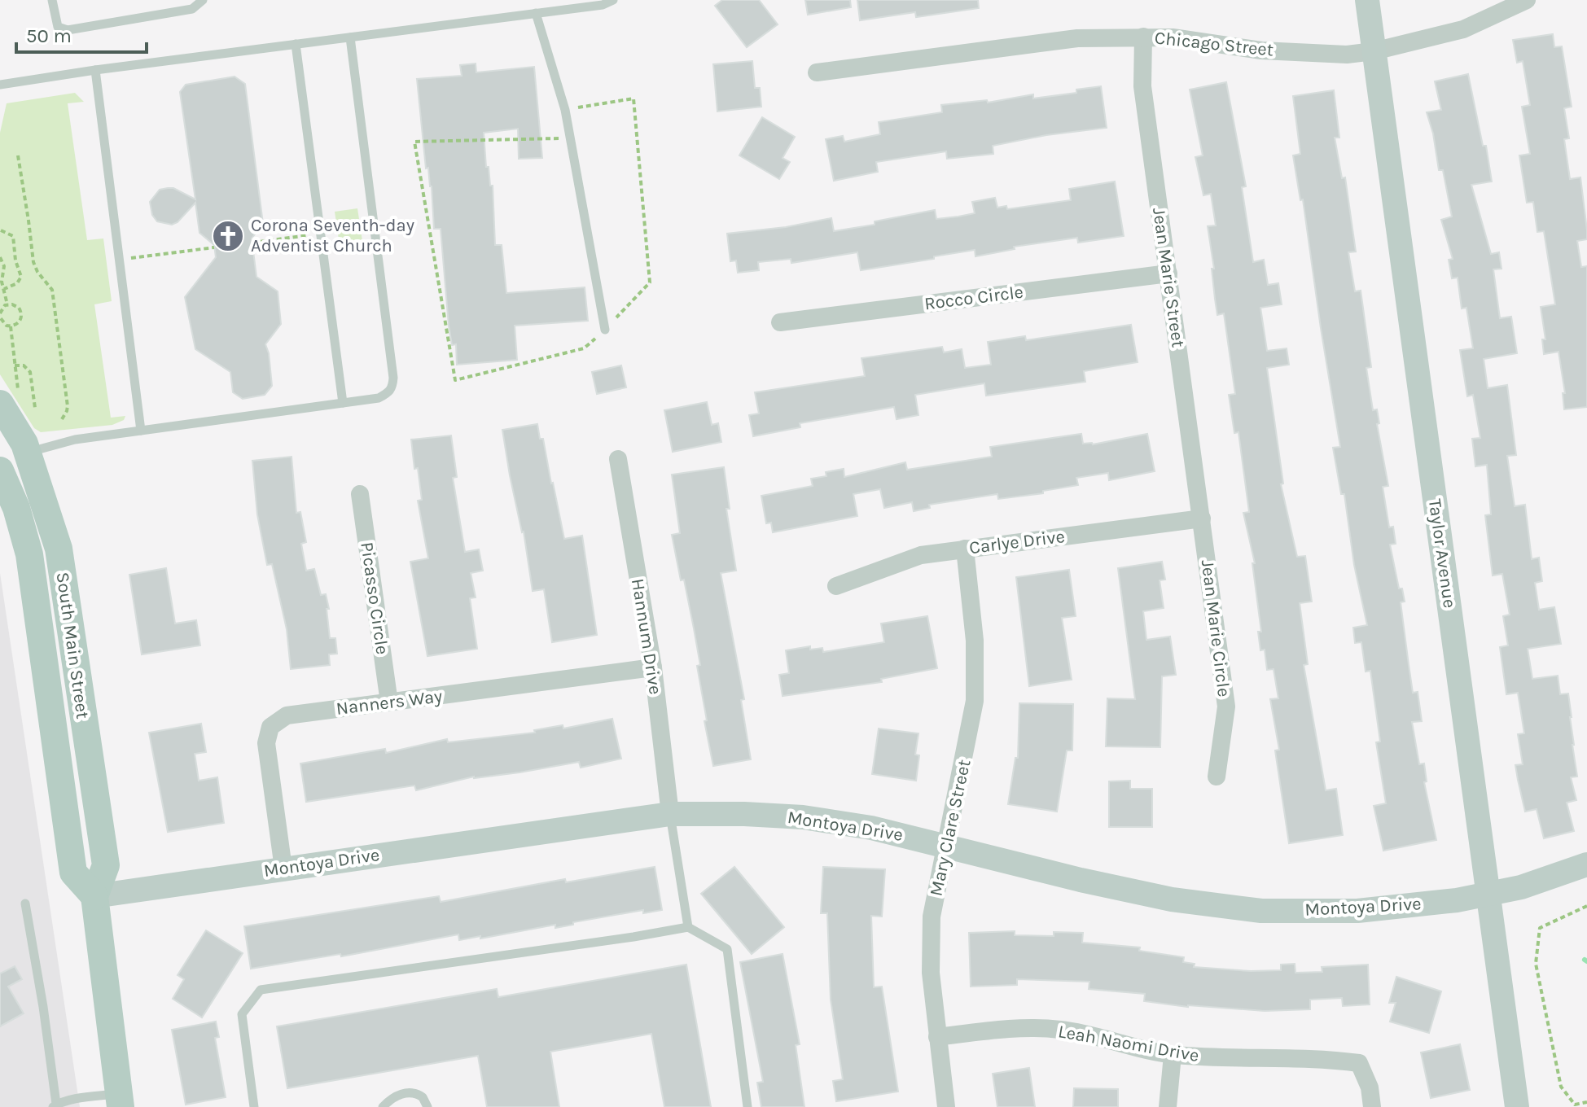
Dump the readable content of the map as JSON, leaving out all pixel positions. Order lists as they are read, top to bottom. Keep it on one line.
{"streets":{"main road":["South Main Street"],"street":["Chicago Street","Jean Marie Street","Rocco Circle","Carlye Drive","Taylor Avenue","Picasso Circle","Jean Marie Circle","Hannum Drive","Nanners Way","Montoya Drive","Mary Clare Street","Leah Naomi Drive"]},"crossings":[["Chicago Street","Jean Marie Street"],["Chicago Street","Taylor Avenue"],["Jean Marie Street","Rocco Circle"],["Jean Marie Street","Carlye Drive"],["Jean Marie Street","Jean Marie Circle"],["Carlye Drive","Jean Marie Circle"],["Carlye Drive","Mary Clare Street"],["Taylor Avenue","Montoya Drive"],["Picasso Circle","Nanners Way"],["Hannum Drive","Nanners Way"],["Hannum Drive","Montoya Drive"],["South Main Street","Montoya Drive"],["Nanners Way","Montoya Drive"],["Montoya Drive","Mary Clare Street"],["Mary Clare Street","Leah Naomi Drive"]],"places":{"church":["Corona Seventh-day Adventist Church"]},"scale_bar":"50 m"}
